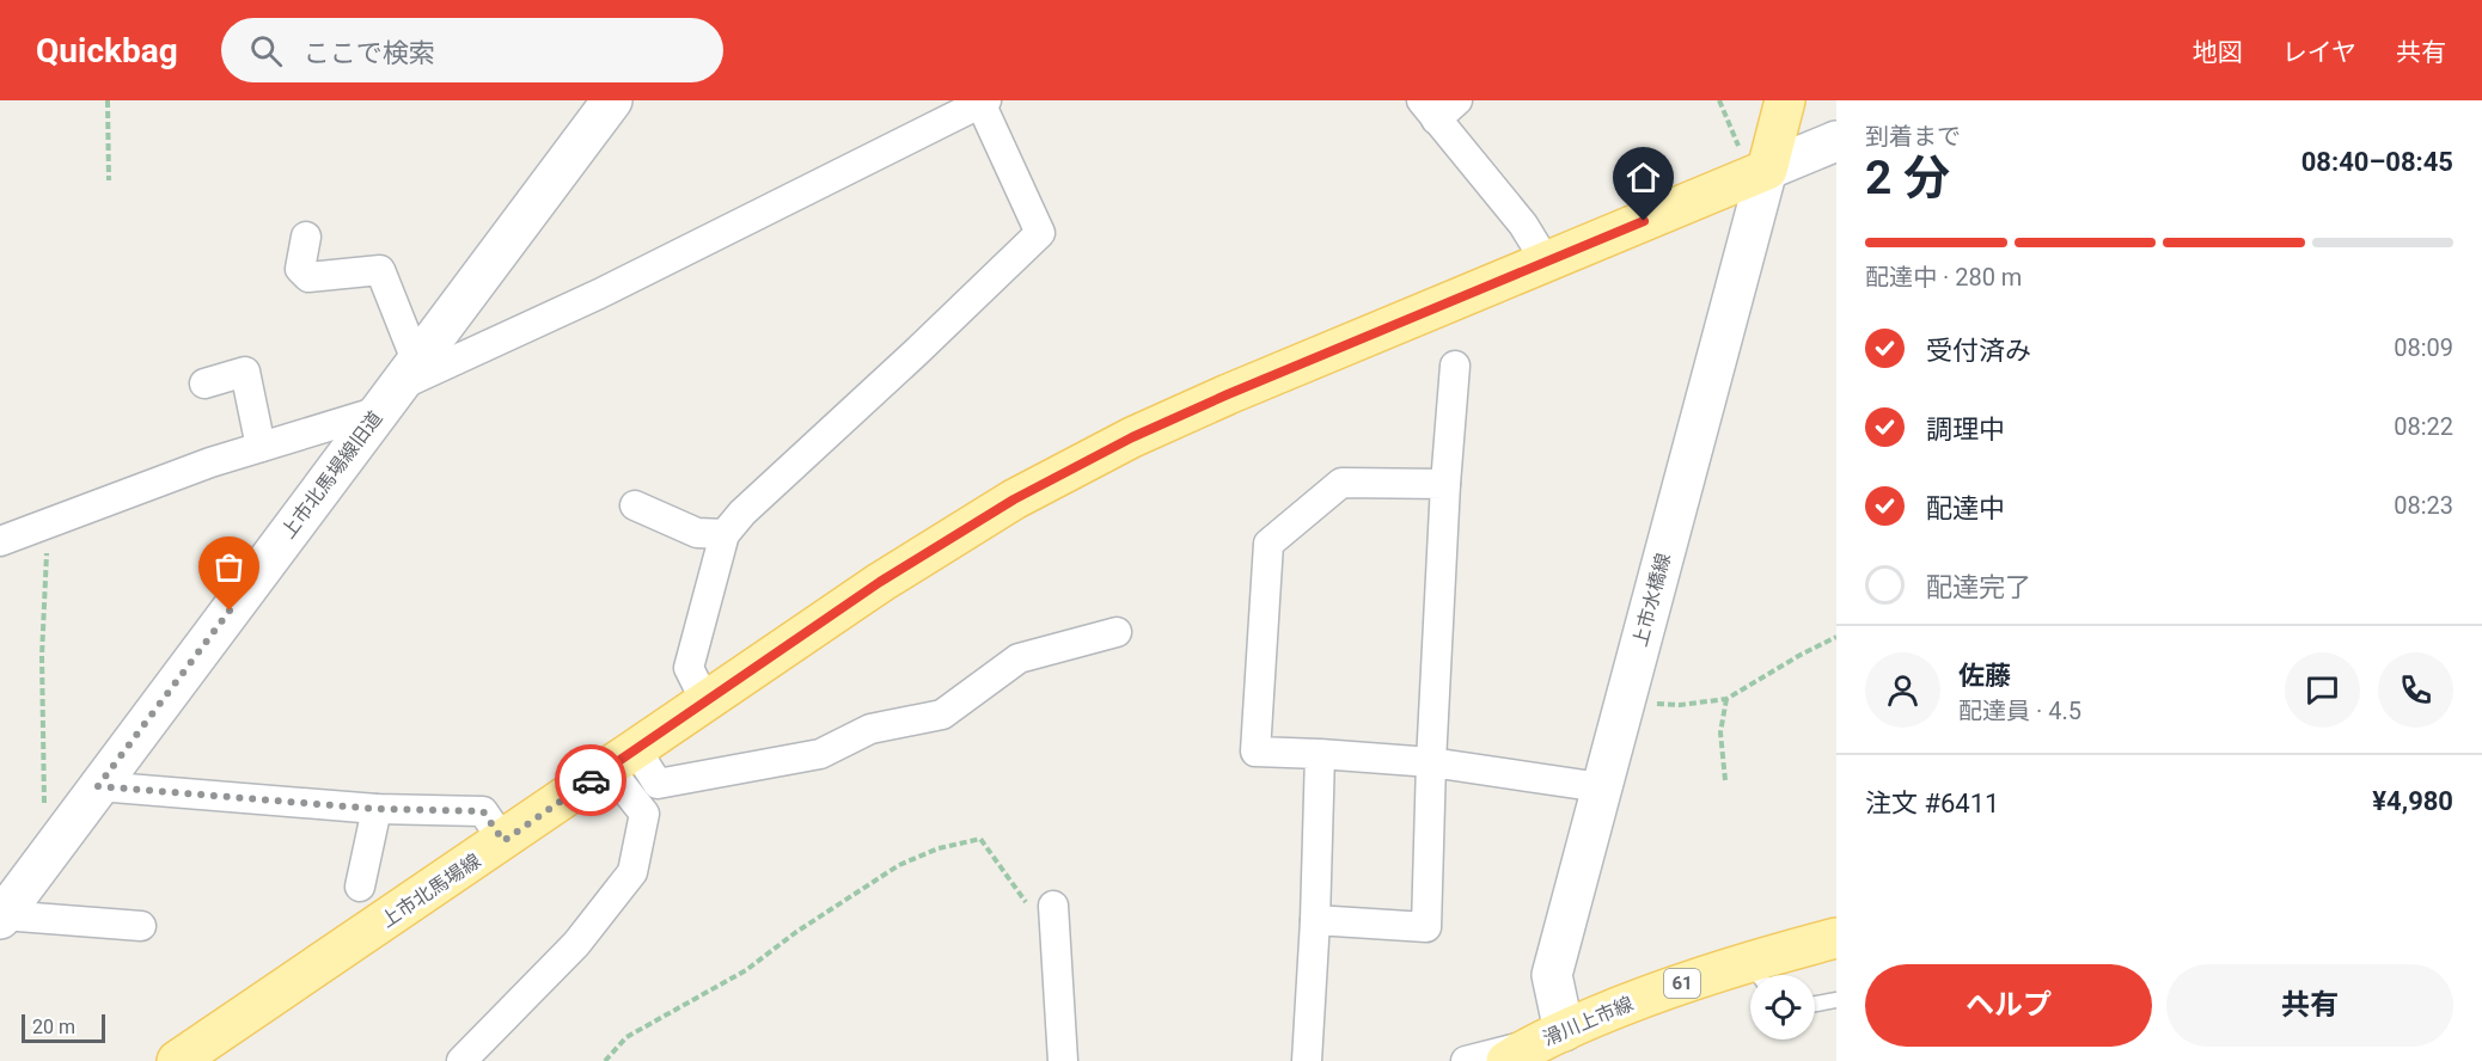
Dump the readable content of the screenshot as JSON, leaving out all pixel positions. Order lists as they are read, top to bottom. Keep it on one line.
{"streets":{"main road":["上市北馬場線","61","滑川上市線"],"street":["上市北馬場線旧道","上市水橋線"]},"crossings":[["上市水橋線","上市北馬場線"],["上市水橋線","滑川上市線"]],"scale_bar":"20 m","page":{"header":"Quickbag","search":"ここで検索","nav":["地図","レイヤ","共有"],"heading":["2 分","到着まで","08:40–08:45"],"panel":["佐藤","配達員 · 4.5","注文 #6411","¥4,980"],"bar":"配達中 · 280 m","list":[["受付済み","08:09"],["調理中","08:22"],["配達中","08:23"],"配達完了"],"buttons":["ヘルプ","共有"],"scale":"20 m"}}
